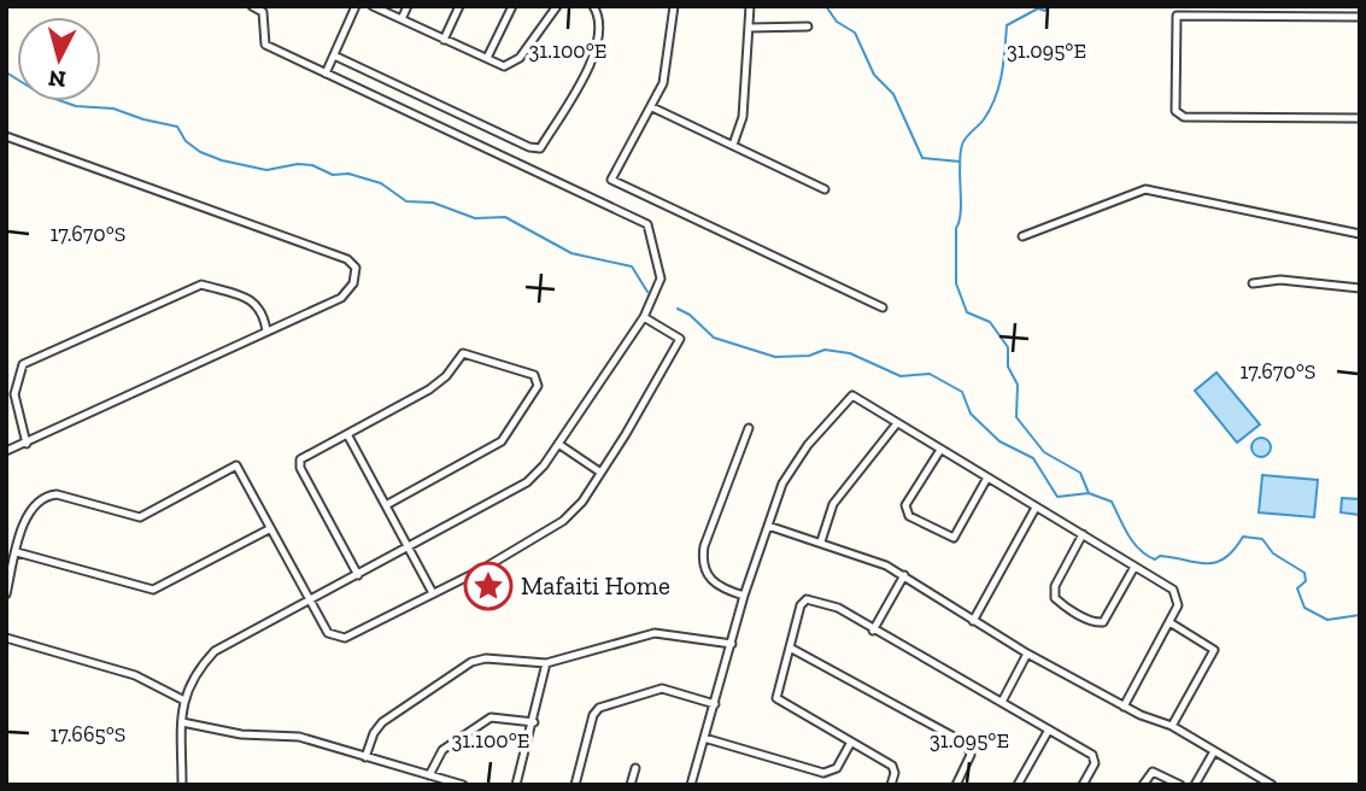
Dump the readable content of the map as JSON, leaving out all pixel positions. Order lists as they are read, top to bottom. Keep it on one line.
{"places":{"place":["Mafaiti Home"]},"north":"bottom","coordinates":["31.100°E","31.095°E","17.670°S","17.665°S"]}
